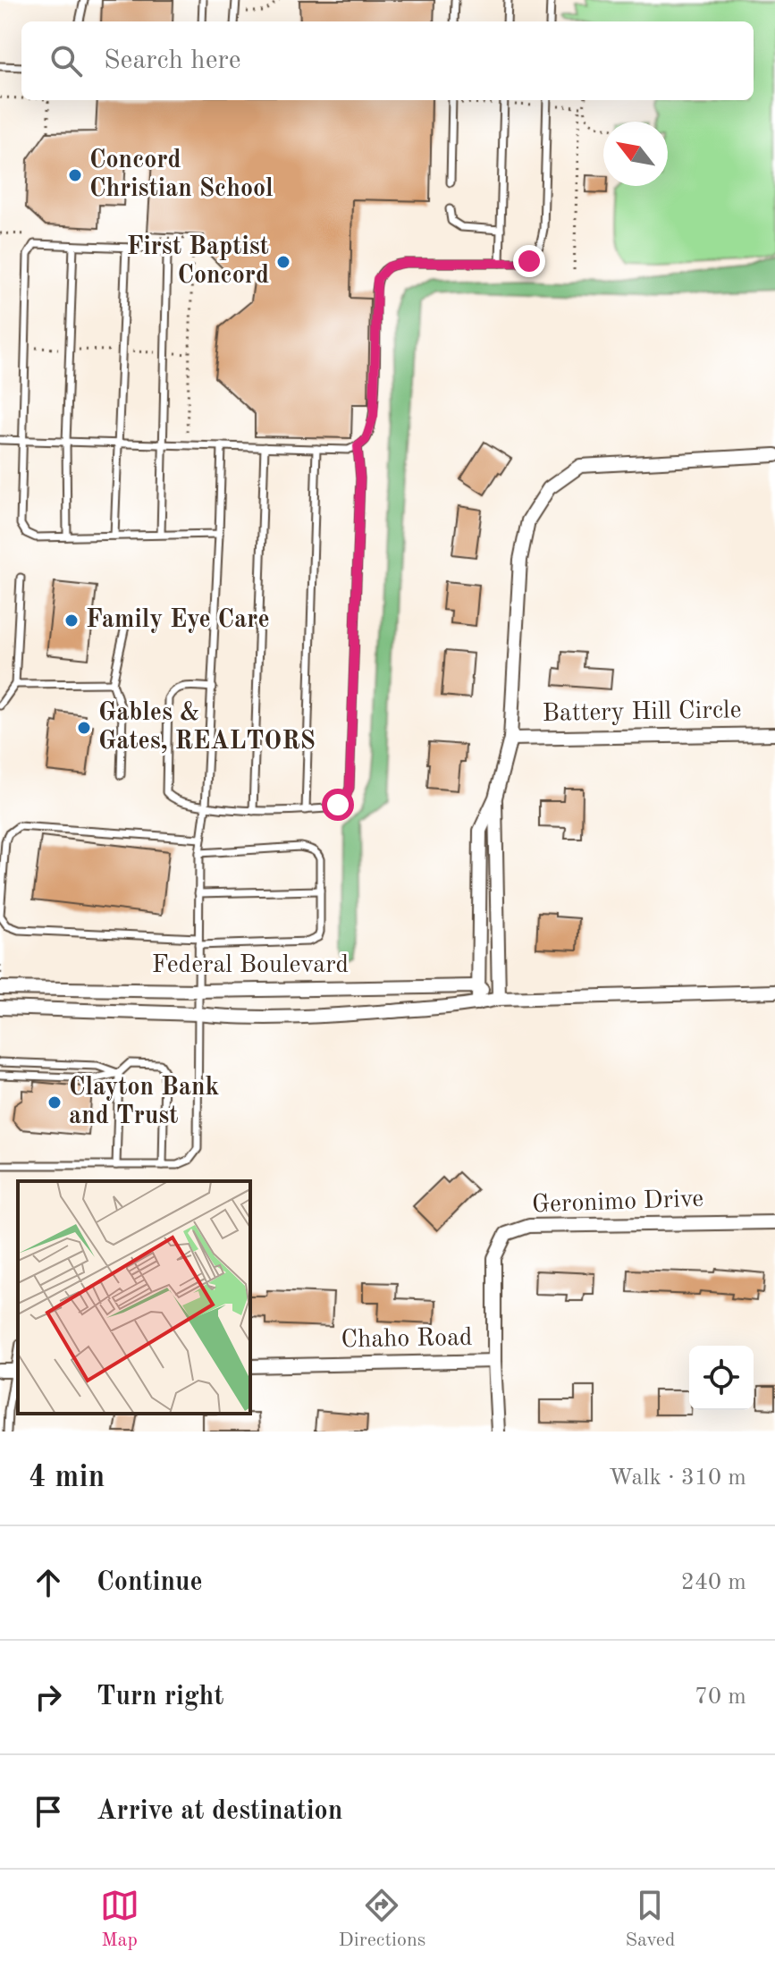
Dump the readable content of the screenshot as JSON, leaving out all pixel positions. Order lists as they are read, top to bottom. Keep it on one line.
{"streets":{"street":["Battery Hill Circle","Federal Boulevard","Geronimo Drive","Chaho Road"]},"crossings":[["Geronimo Drive","Chaho Road"]],"places":["Concord Christian School","First Baptist Concord","Family Eye Care","Gables & Gates, REALTORS","Clayton Bank and Trust"],"north":"top left","page":{"search":"Search here","heading":["4 min","Walk · 310 m"],"list":[["Continue","240 m"],["Turn right","70 m"],"Arrive at destination"],"nav":["Map","Directions","Saved"]}}
